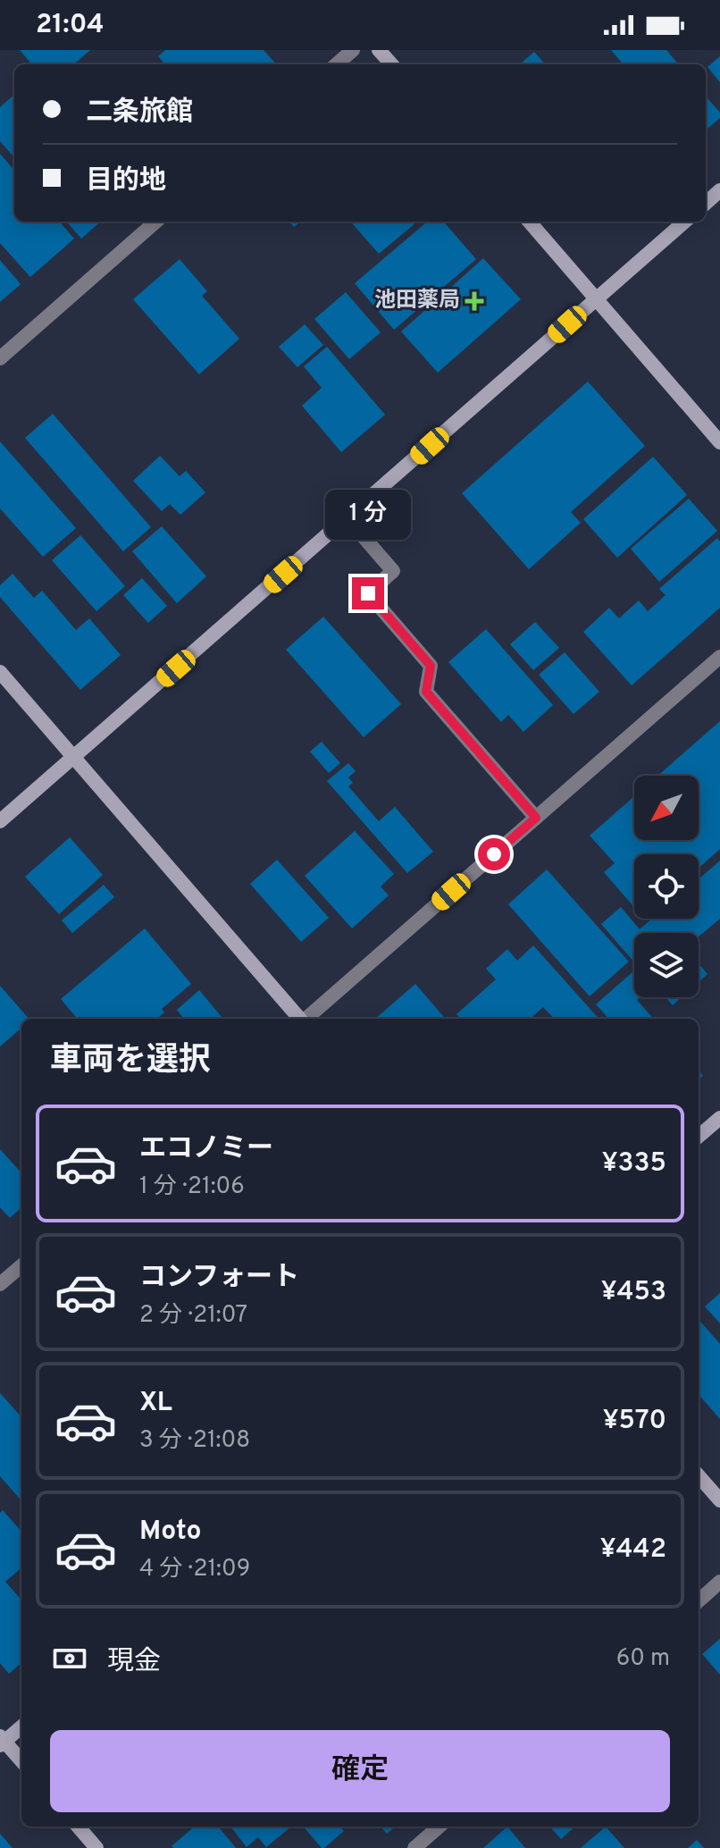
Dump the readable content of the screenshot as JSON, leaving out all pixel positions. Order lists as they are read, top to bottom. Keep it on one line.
{"places":{"health":["池田薬局"]},"north":"bottom left","page":{"status":"21:04","banner":["二条旅館","目的地"],"bubble":"1 分","heading":"車両を選択","list":[{"name":"エコノミー","note":"1 分 · 21:06","value":"¥335"},{"name":"コンフォート","note":"2 分 · 21:07","value":"¥453"},{"name":"XL","note":"3 分 · 21:08","value":"¥570"},{"name":"Moto","note":"4 分 · 21:09","value":"¥442"}],"pay":["現金","60 m"],"buttons":"確定"}}
